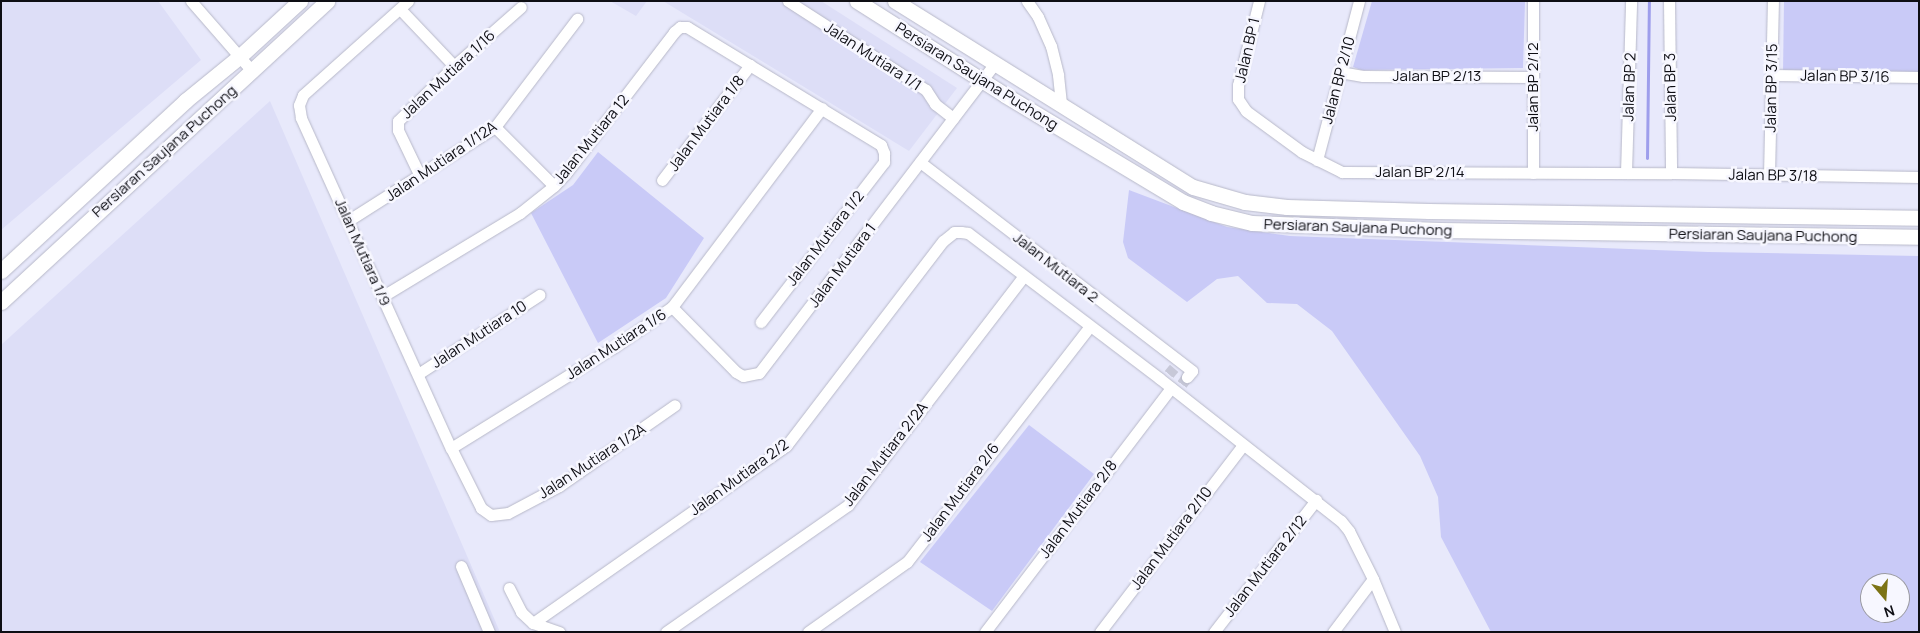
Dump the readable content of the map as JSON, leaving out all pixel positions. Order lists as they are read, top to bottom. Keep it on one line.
{"streets":{"street":["Jalan BP 1","Jalan Mutiara 1/1","Jalan Mutiara 1/16","Persiaran Saujana Puchong","Jalan BP 2/13","Jalan BP 3/16","Jalan BP 2/10","Jalan BP 2/12","Jalan BP 2","Jalan BP 3","Jalan BP 3/15","Jalan Mutiara 1/8","Jalan Mutiara 12","Jalan Mutiara 1/12A","Jalan BP 2/14","Jalan BP 3/18","Jalan Mutiara 1/2","Jalan Mutiara 1/9","Jalan Mutiara 1","Jalan Mutiara 2","Jalan Mutiara 10","Jalan Mutiara 1/6","Jalan Mutiara 2/2A","Jalan Mutiara 1/2A","Jalan Mutiara 2/2","Jalan Mutiara 2/6","Jalan Mutiara 2/8","Jalan Mutiara 2/10","Jalan Mutiara 2/12"]},"crossings":[["Jalan BP 1","Jalan BP 2/14"],["Jalan Mutiara 1/1","Jalan Mutiara 1"],["Jalan Mutiara 1/16","Jalan Mutiara 1/12A"],["Persiaran Saujana Puchong","Jalan Mutiara 1"],["Jalan BP 2/13","Jalan BP 2/10"],["Jalan BP 2/13","Jalan BP 2/12"],["Jalan BP 3/16","Jalan BP 3/15"],["Jalan BP 2/10","Jalan BP 2/14"],["Jalan BP 2/12","Jalan BP 2/14"],["Jalan BP 2","Jalan BP 2/14"],["Jalan BP 2","Jalan BP 3/18"],["Jalan BP 3","Jalan BP 3/18"],["Jalan BP 3/15","Jalan BP 3/18"],["Jalan Mutiara 1/8","Jalan Mutiara 12"],["Jalan Mutiara 12","Jalan Mutiara 1/9"],["Jalan Mutiara 1/12A","Jalan Mutiara 1/9"],["Jalan BP 2/14","Jalan BP 3/18"],["Jalan Mutiara 1/2","Jalan Mutiara 1/6"],["Jalan Mutiara 1/9","Jalan Mutiara 10"],["Jalan Mutiara 1/9","Jalan Mutiara 1/6"],["Jalan Mutiara 1/9","Jalan Mutiara 1/2A"],["Jalan Mutiara 1","Jalan Mutiara 2"],["Jalan Mutiara 1","Jalan Mutiara 1/6"],["Jalan Mutiara 2","Jalan Mutiara 2/8"],["Jalan Mutiara 2/2A","Jalan Mutiara 2/2"]],"north":"bottom"}
